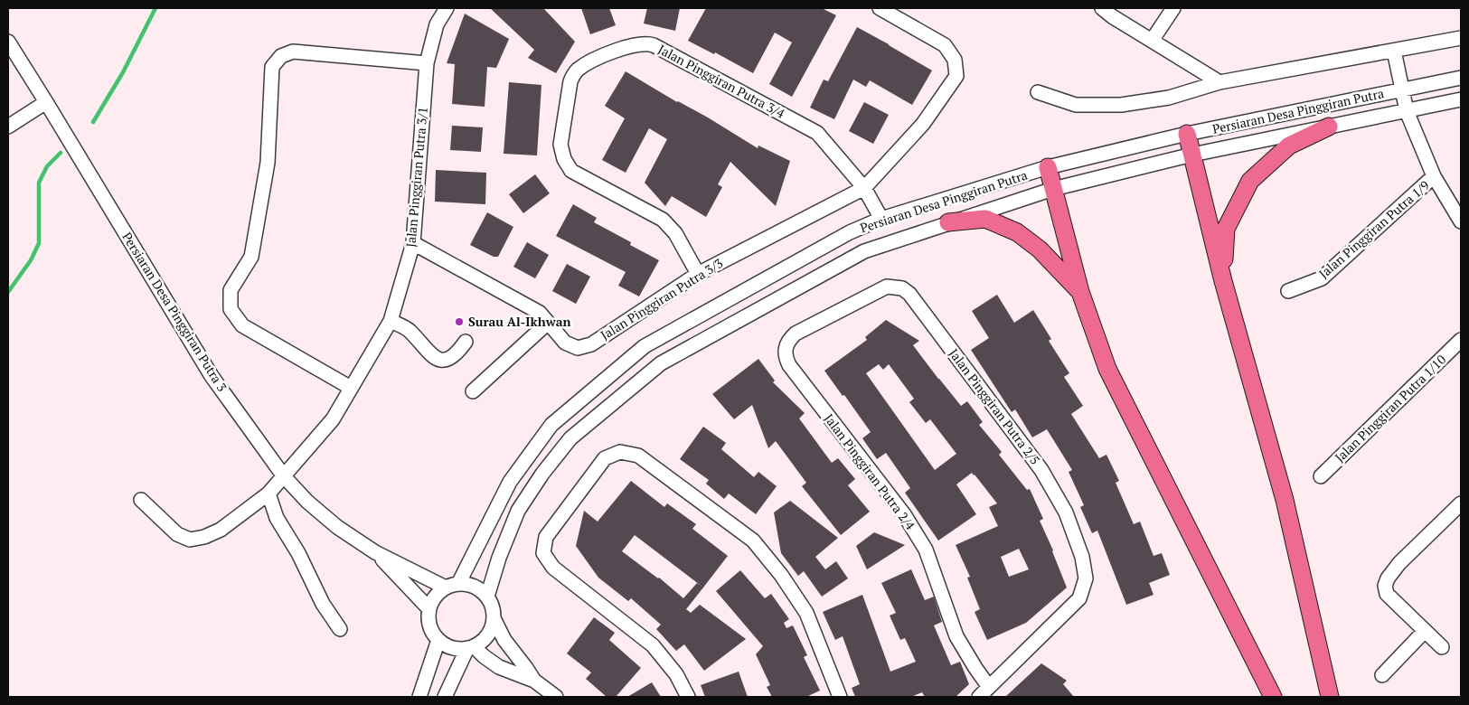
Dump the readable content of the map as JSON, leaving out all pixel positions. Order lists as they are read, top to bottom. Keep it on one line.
{"streets":{"street":["Jalan Pinggiran Putra 3/4","Persiaran Desa Pinggiran Putra","Jalan Pinggiran Putra 3/1","Jalan Pinggiran Putra 1/9","Jalan Pinggiran Putra 3/3","Persiaran Desa Pinggiran Putra 3","Jalan Pinggiran Putra 2/5","Jalan Pinggiran Putra 1/10","Jalan Pinggiran Putra 2/4"]},"crossings":[["Jalan Pinggiran Putra 3/4","Persiaran Desa Pinggiran Putra"],["Jalan Pinggiran Putra 3/4","Jalan Pinggiran Putra 3/3"],["Persiaran Desa Pinggiran Putra","Persiaran Desa Pinggiran Putra 3"],["Jalan Pinggiran Putra 3/1","Jalan Pinggiran Putra 3/3"],["Jalan Pinggiran Putra 3/1","Persiaran Desa Pinggiran Putra 3"],["Jalan Pinggiran Putra 2/5","Jalan Pinggiran Putra 2/4"]],"places":["Surau Al-Ikhwan"]}
